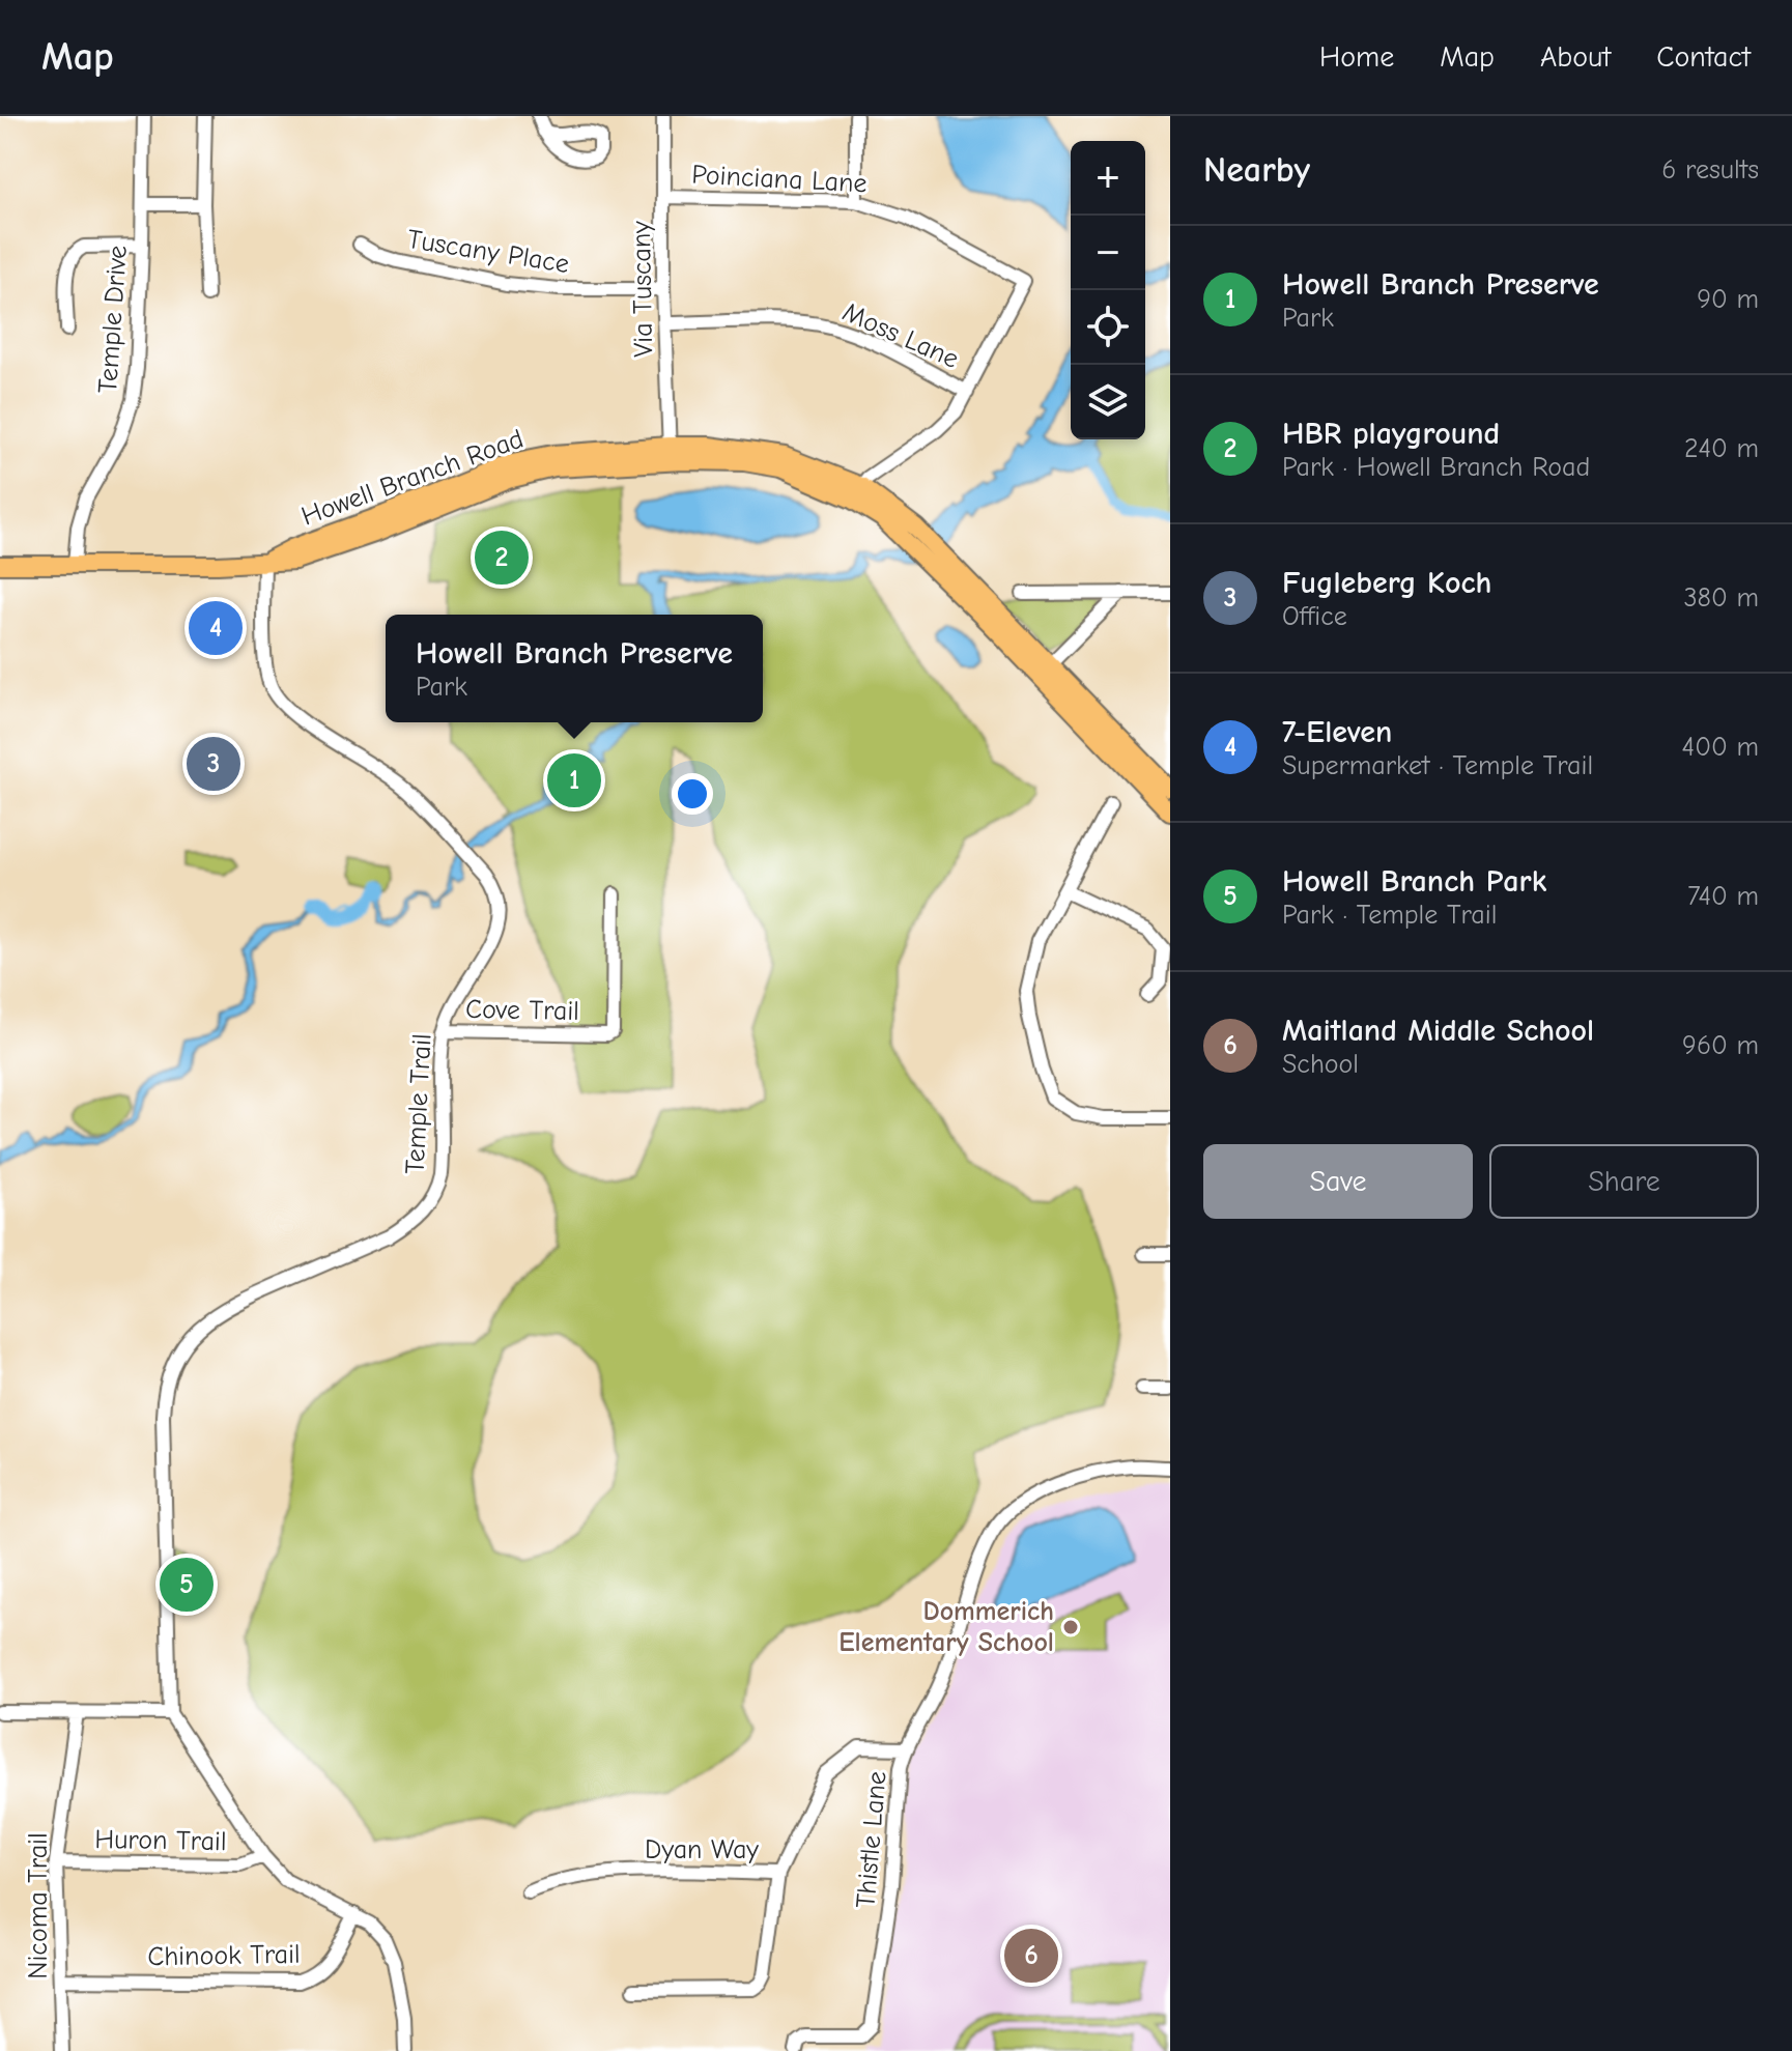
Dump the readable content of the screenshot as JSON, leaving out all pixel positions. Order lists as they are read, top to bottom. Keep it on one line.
{"streets":{"main road":["Howell Branch Road"],"street":["Poinciana Lane","Tuscany Place","Via Tuscany","Temple Drive","Moss Lane","Cove Trail","Temple Trail","Thistle Lane","Huron Trail","Dyan Way","Nicoma Trail","Chinook Trail"]},"crossings":[["Poinciana Lane","Via Tuscany"],["Poinciana Lane","Moss Lane"],["Tuscany Place","Via Tuscany"],["Via Tuscany","Moss Lane"],["Via Tuscany","Howell Branch Road"],["Temple Drive","Howell Branch Road"],["Howell Branch Road","Temple Trail"],["Cove Trail","Temple Trail"],["Thistle Lane","Dyan Way"],["Huron Trail","Nicoma Trail"],["Nicoma Trail","Chinook Trail"]],"places":["Dommerich Elementary School"],"page":{"header":"Map","nav":["Home","Map","About","Contact"],"heading":["Nearby","6 results"],"map_buttons":["+","−"],"list":[{"mark":"1","name":"Howell Branch Preserve","note":"Park","value":"90 m"},{"mark":"2","name":"HBR playground","note":"Park · Howell Branch Road","value":"240 m"},{"mark":"3","name":"Fugleberg Koch","note":"Office","value":"380 m"},{"mark":"4","name":"7-Eleven","note":"Supermarket · Temple Trail","value":"400 m"},{"mark":"5","name":"Howell Branch Park","note":"Park · Temple Trail","value":"740 m"},{"mark":"6","name":"Maitland Middle School","note":"School","value":"960 m"}],"pins":["2","4","3","1","5","6"],"popup":["Howell Branch Preserve","Park"],"buttons":["Save","Share"]}}
